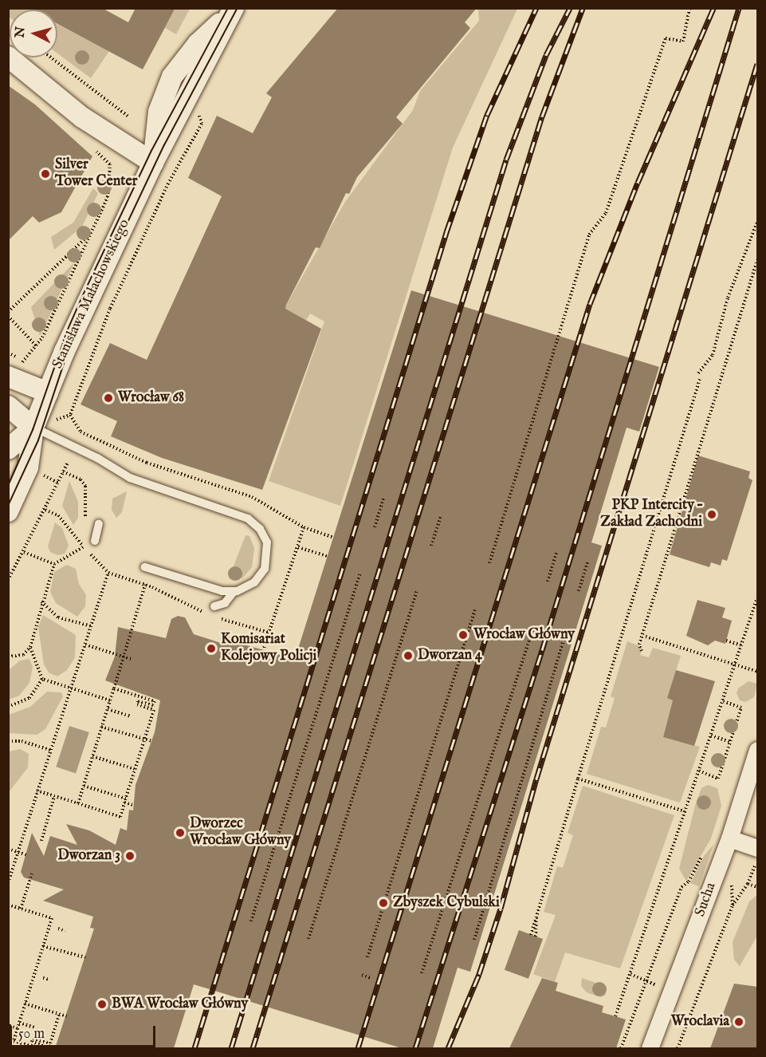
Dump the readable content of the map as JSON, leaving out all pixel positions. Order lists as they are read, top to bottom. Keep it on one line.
{"streets":{"street":["Stanisława Małachowskiego","Sucha"]},"places":["Silver Tower Center","Wrocław 68","PKP Intercity – Zakład Zachodni","Wrocław Główny","Komisariat Kolejowy Policji","Dworzan 4","Dworzec Wrocław Główny","Dworzan 3","Zbyszek Cybulski","BWA Wrocław Główny","Wroclavia"],"scale_bar":"50 m","north":"left"}
